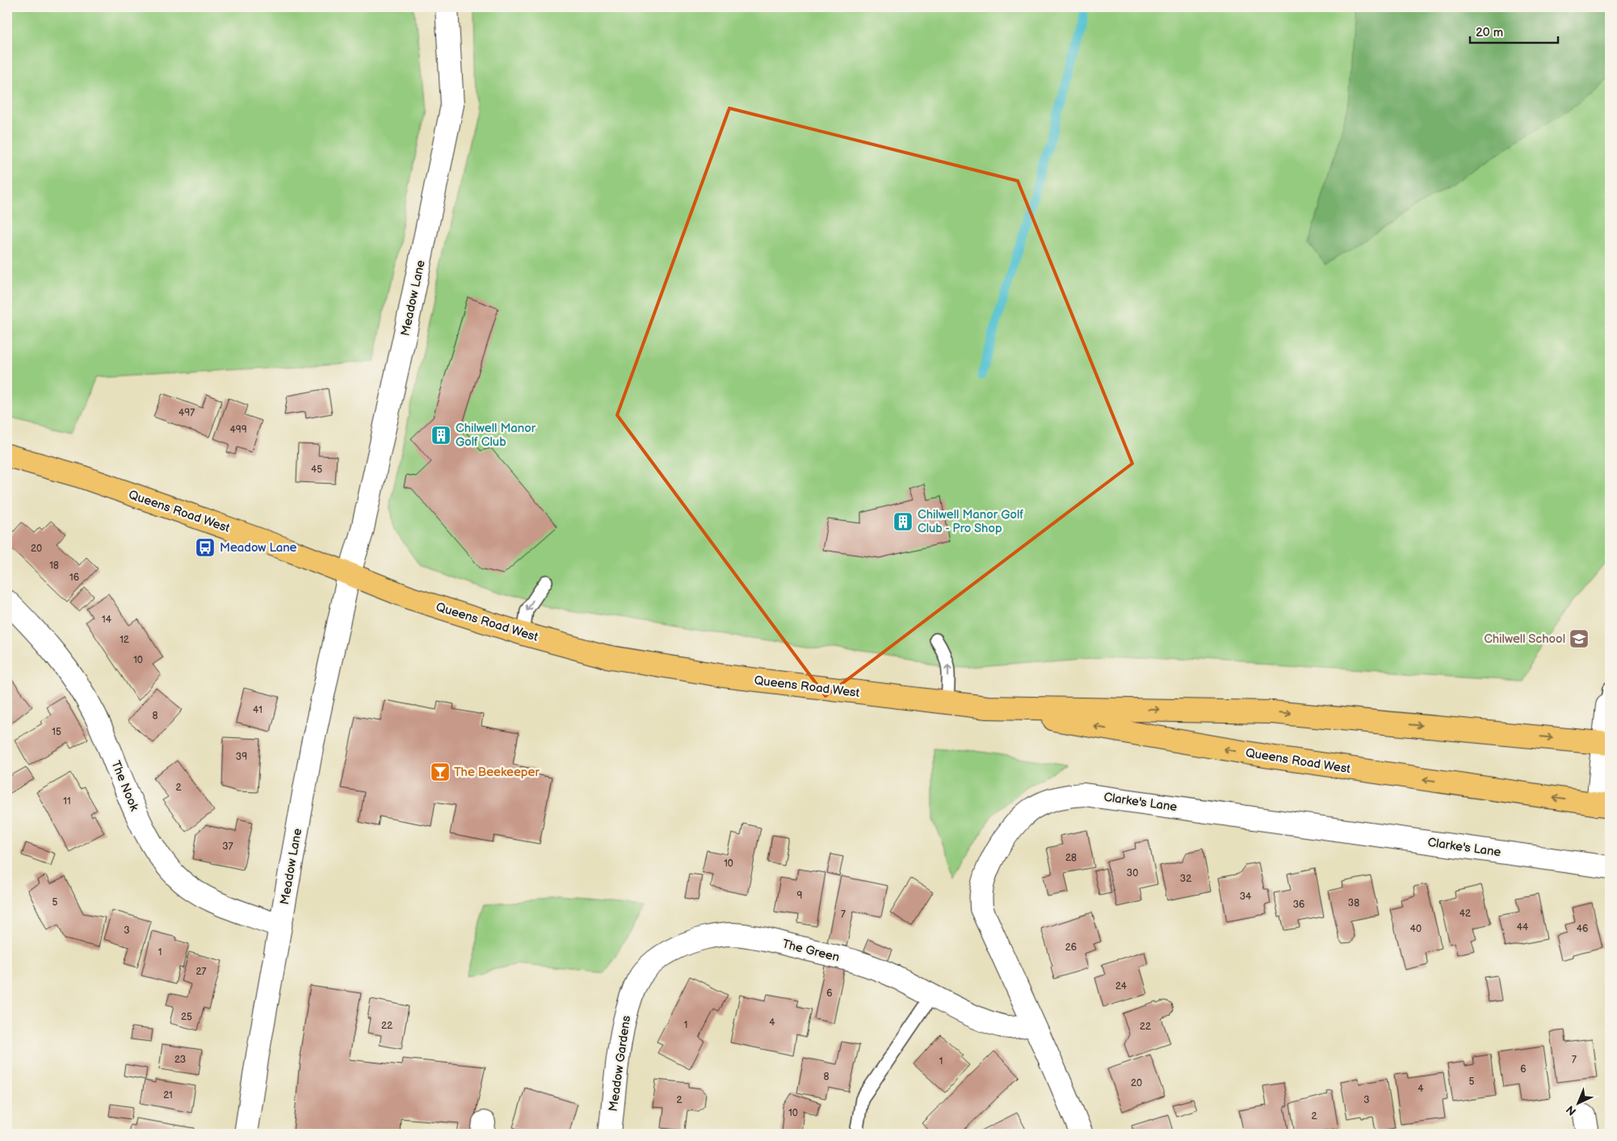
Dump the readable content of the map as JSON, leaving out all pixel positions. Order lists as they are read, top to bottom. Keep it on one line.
{"streets":{"main road":["Queens Road West"],"street":["Meadow Lane","The Nook","Clarke's Lane","The Green","Meadow Gardens"]},"crossings":[["Meadow Lane","Queens Road West"],["Meadow Lane","The Nook"],["Clarke's Lane","The Green"],["The Green","Meadow Gardens"]],"places":{"building":["Chilwell Manor Golf Club","Chilwell Manor Golf Club - Pro Shop"],"bus stop":["Meadow Lane"],"school or university":["Chilwell School"],"bar":["The Beekeeper"]},"house_numbers":["497","499","45","20","18","16","14","12","10","41","8","15","39","2","11","37","28","10","30","32","9","34","5","38","36","42","7","44","40","46","3","26","1","27","24","6","25","4","1","22","22","23","7","1","6","8","5","20","4","21","2","3","10","2"],"scale_bar":"20 m","north":"bottom left"}
